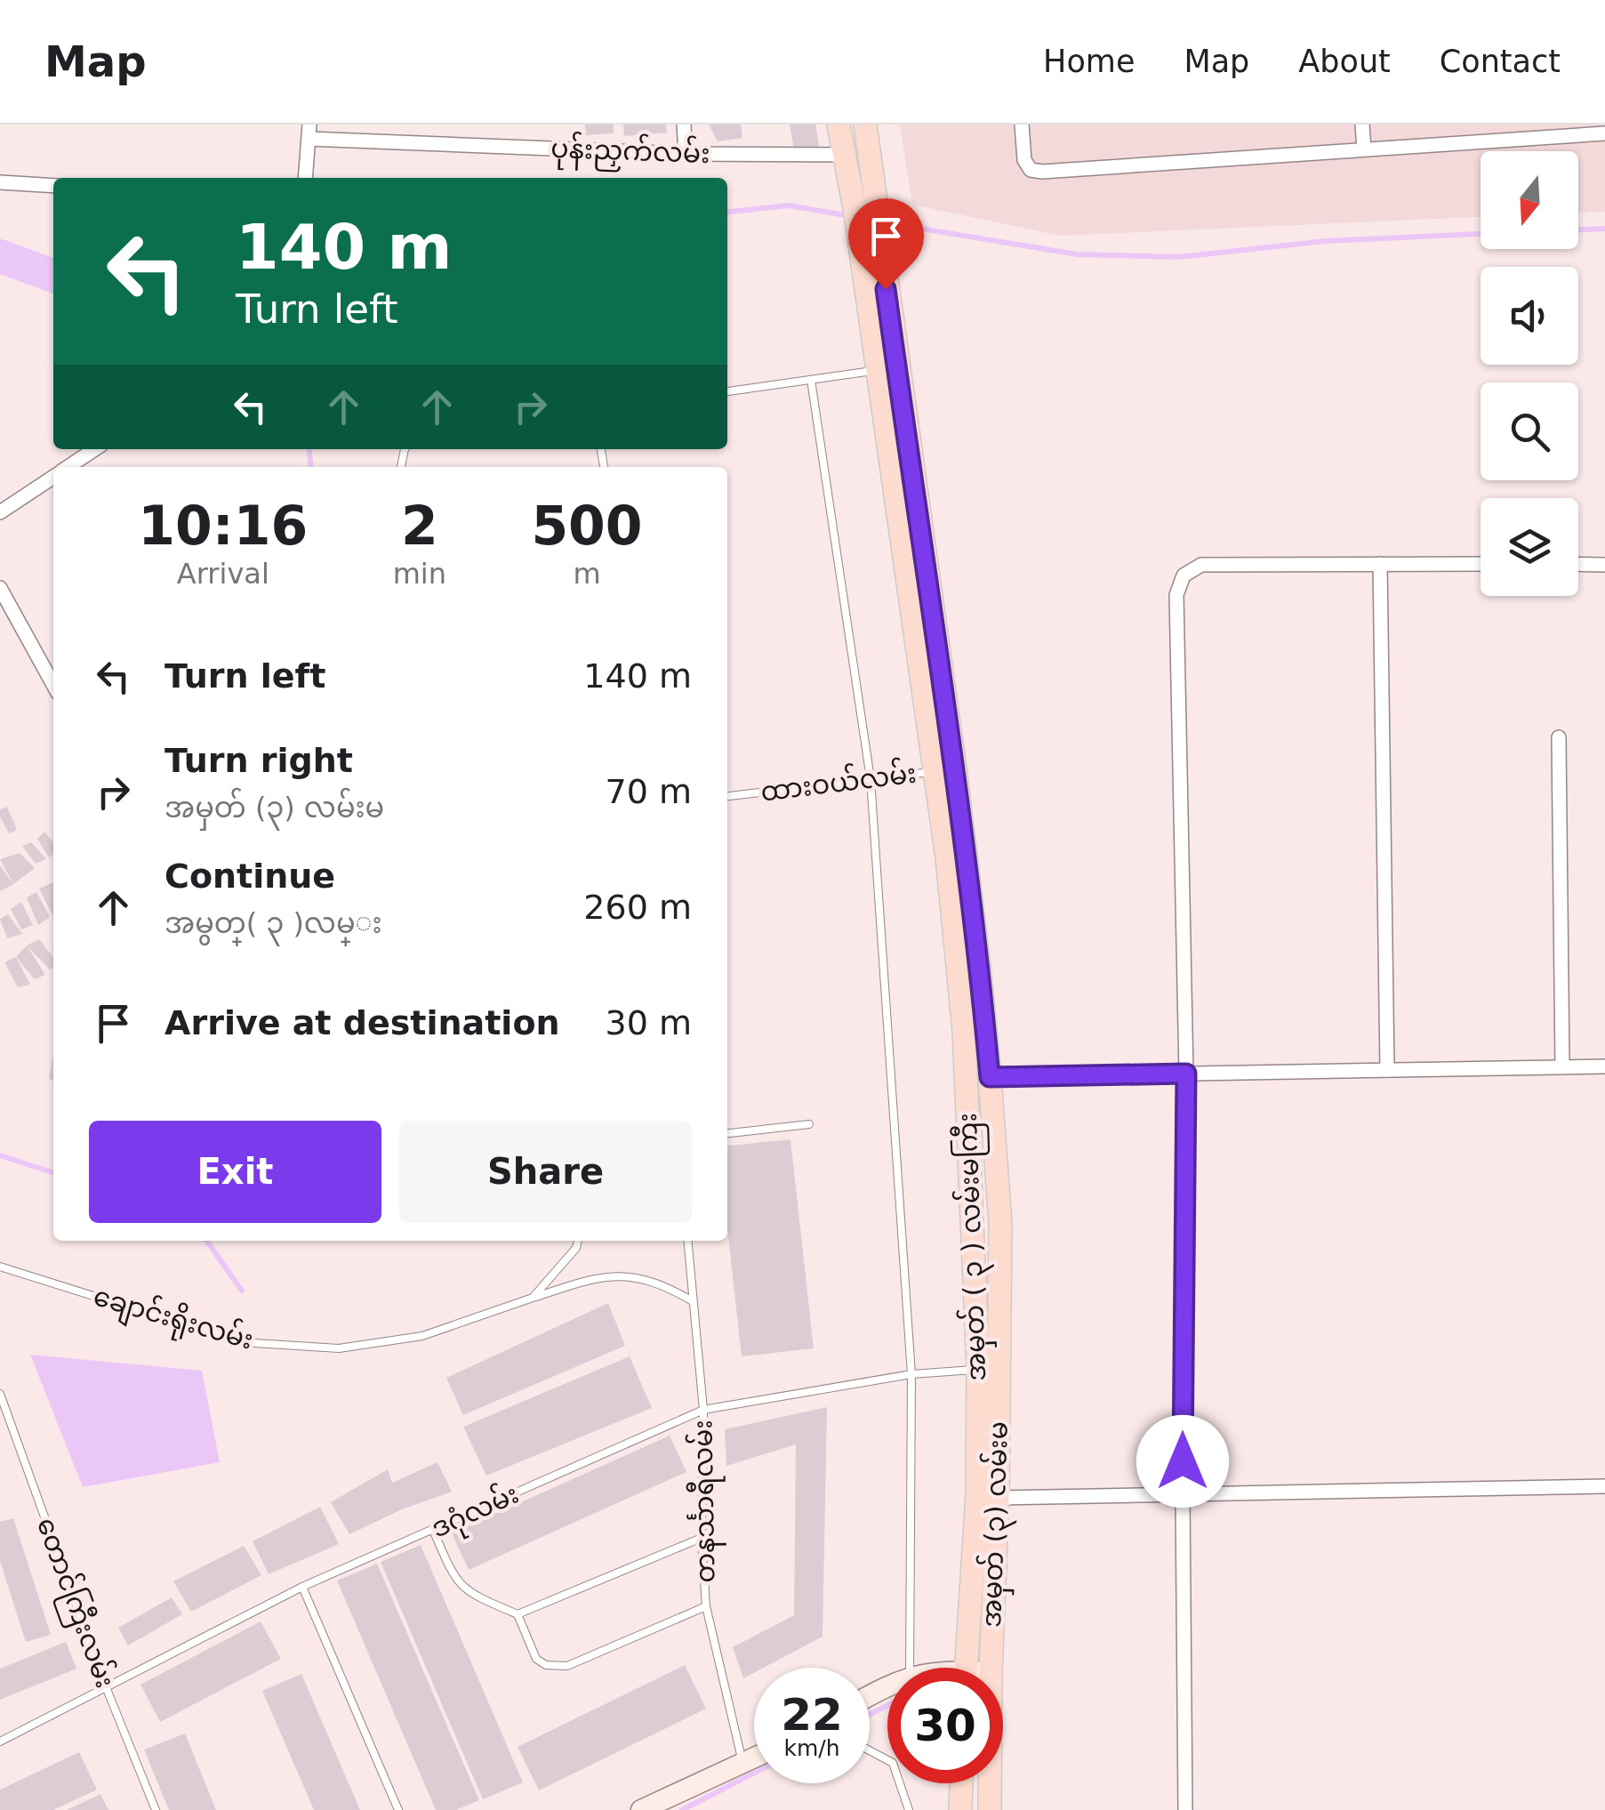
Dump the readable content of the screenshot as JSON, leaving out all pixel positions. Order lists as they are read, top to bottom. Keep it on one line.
{"streets":{"main road":["အမှတ် ( ၃ ) လမ်းမကြီး","အမှတ် (၃) လမ်းမ"],"street":["ပုန်းညှက်လမ်း"],"lane":["ထားဝယ်လမ်း","ချောင်းရိုးလမ်း","တနင်္သာရီလမ်း","ဒဂုံလမ်း","တောင်ကြီးလမ်း"]},"crossings":[["ထားဝယ်လမ်း","အမှတ် ( ၃ ) လမ်းမကြီး"],["ထားဝယ်လမ်း","အမှတ် (၃) လမ်းမ"],["အမှတ် ( ၃ ) လမ်းမကြီး","ဒဂုံလမ်း"],["အမှတ် ( ၃ ) လမ်းမကြီး","အမှတ် (၃) လမ်းမ"],["တနင်္သာရီလမ်း","ဒဂုံလမ်း"],["ဒဂုံလမ်း","တောင်ကြီးလမ်း"]],"north":"bottom","page":{"header":"Map","nav":["Home","Map","About","Contact"],"turn":["140 m","Turn left"],"eta":["10:16","Arrival","2","min","500","m"],"list":[{"name":"Turn left","value":"140 m"},{"name":"Turn right","note":"အမှတ် (၃) လမ်းမ","value":"70 m"},{"name":"Continue","note":"အမွတ္( ၃ )လမ္း","value":"260 m"},{"name":"Arrive at destination","value":"30 m"}],"buttons":["Exit","Share"],"speed":"22 km/h","limit":"30"}}
